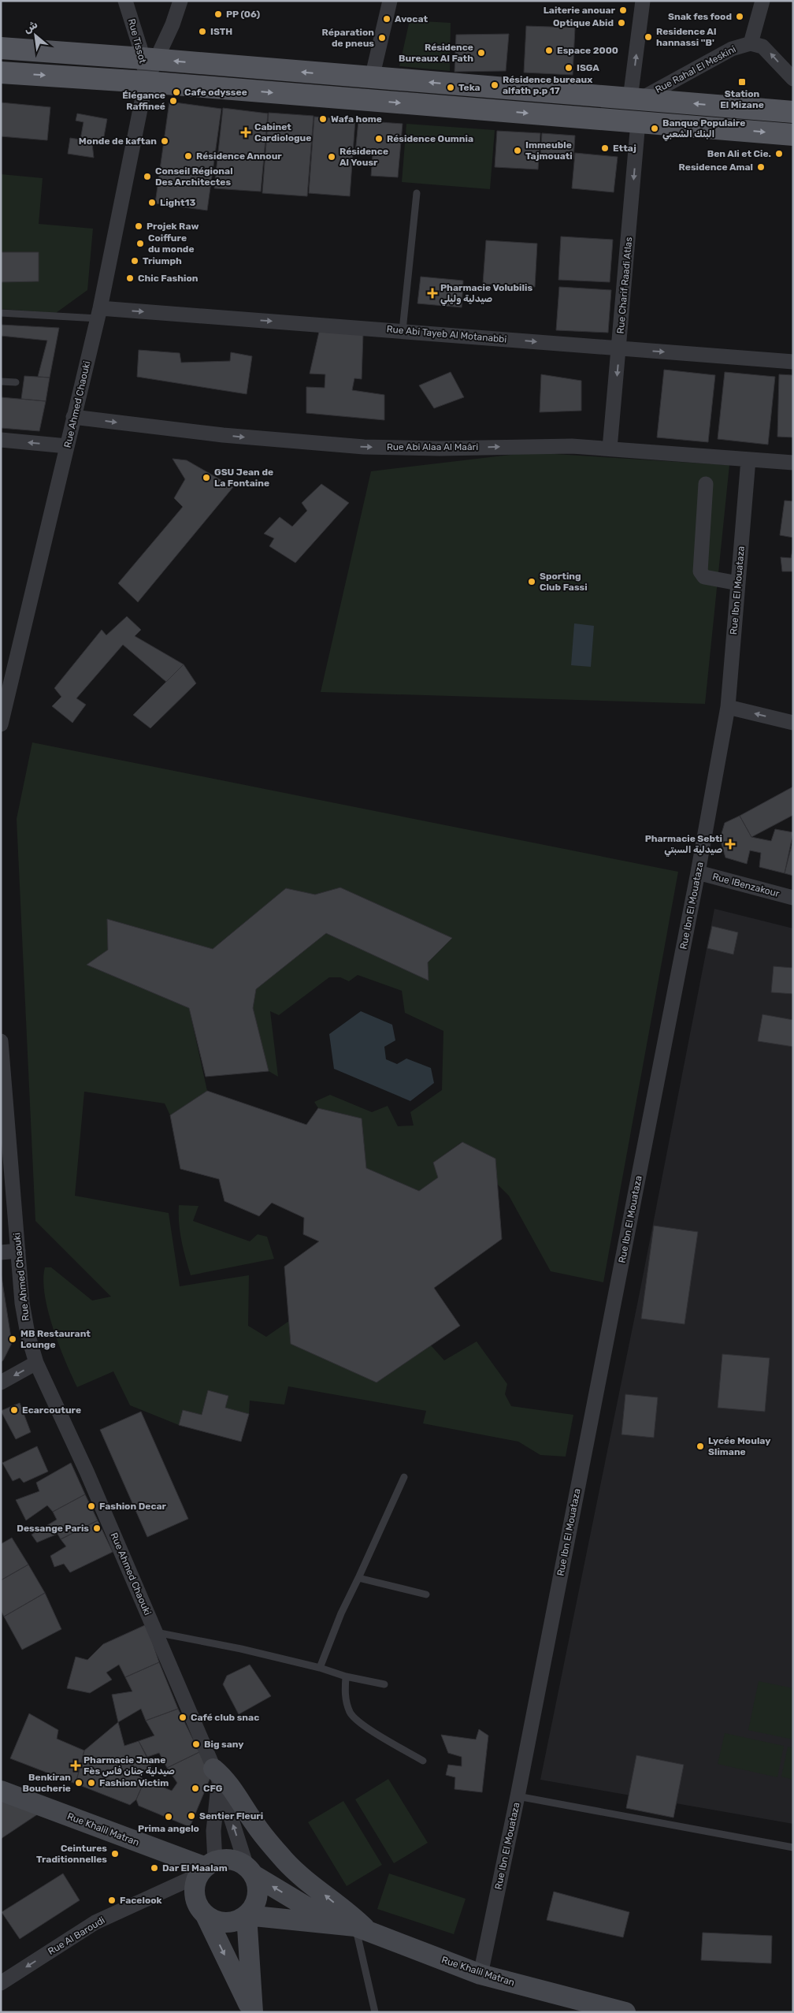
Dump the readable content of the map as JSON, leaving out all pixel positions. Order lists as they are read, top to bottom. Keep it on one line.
{"streets":{"street":["Rue Tissot","Rue Rahal El Meskini","Rue Charif Raadi Atlas","Rue Abi Tayeb Al Motanabbi","Rue Ahmed Chaouki","Rue Abi Alaa Al Maâri","Rue Ibn El Mouataza","Rue IBenzakour","Rue Khalil Matran","Rue Al Baroudi"]},"crossings":[["Rue Tissot","Rue Ahmed Chaouki"],["Rue Charif Raadi Atlas","Rue Abi Tayeb Al Motanabbi"],["Rue Charif Raadi Atlas","Rue Abi Alaa Al Maâri"],["Rue Abi Tayeb Al Motanabbi","Rue Ahmed Chaouki"],["Rue Ahmed Chaouki","Rue Abi Alaa Al Maâri"],["Rue Ahmed Chaouki","Rue Khalil Matran"],["Rue Ahmed Chaouki","Rue Al Baroudi"],["Rue Abi Alaa Al Maâri","Rue Ibn El Mouataza"],["Rue Ibn El Mouataza","Rue IBenzakour"],["Rue Ibn El Mouataza","Rue Khalil Matran"],["Rue Khalil Matran","Rue Al Baroudi"]],"one_way":["Rue Charif Raadi Atlas","Rue Abi Tayeb Al Motanabbi","Rue Abi Alaa Al Maâri","Rue Al Baroudi"],"places":{"other":["Laiterie anouar","PP (06)","Snak fes food","Avocat","Optique Abid","ISTH","Residence Al hannassi ''B'","Réparation de pneus","Espace 2000","Résidence Bureaux Al Fath","ISGA","Résidence bureaux alfath p.p 17","Teka","Cafe odyssee","Élégance Raffineé","Wafa home","Banque Populaire البنك الشعبي","Résidence Oumnia","Monde de kaftan","Ettaj","Immeuble Tajmouati","Ben Ali et Cie.","Résidence Annour","Résidence Al Yousr","Residence Amal","Conseil Régional Des Architectes","Light13","Projek Raw","Coiffure du monde","Triumph","Chic Fashion","GSU Jean de La Fontaine","Sporting Club Fassi","MB Restaurant Lounge","Ecarcouture","Lycée Moulay Slimane","Fashion Decar","Dessange Paris","Café club snac","Big sany","Benkiran Boucherie","Fashion Victim","CFG","Sentier Fleuri","Prima angelo","Ceintures Traditionnelles","Dar El Maalam","Facelook"],"transit":["Station El Mizane"],"health":["Cabinet Cardiologue","Pharmacie Volubilis صيدلية وليلي","Pharmacie Sebti صيدلية السبتي","Pharmacie Jnane Fès صيدلية جنان فاس"]},"north":"top left"}
